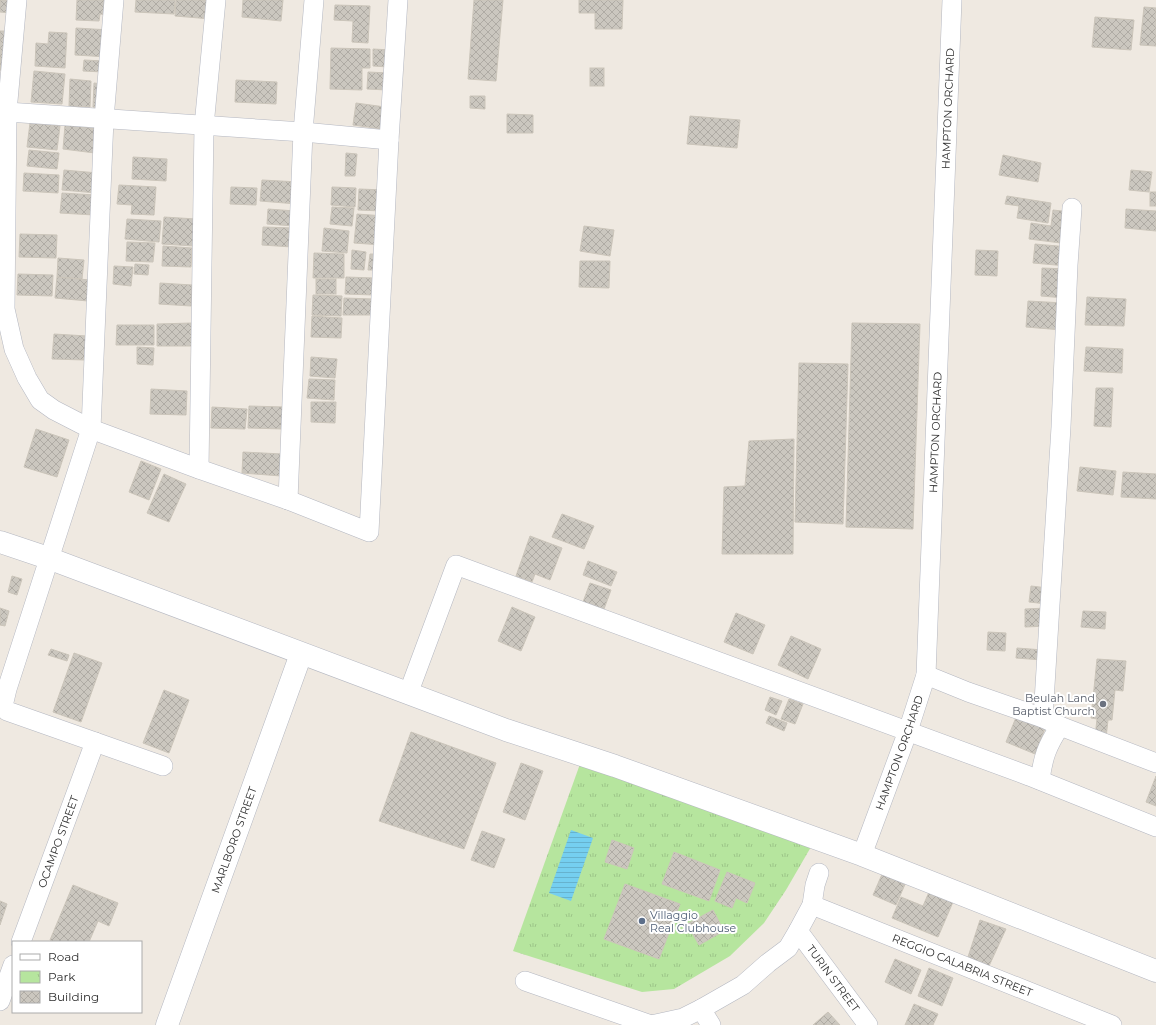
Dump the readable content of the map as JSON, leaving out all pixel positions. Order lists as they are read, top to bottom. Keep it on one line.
{"streets":{"street":["HAMPTON ORCHARD","MARLBORO STREET","OCAMPO STREET","REGGIO CALABRIA STREET","TURIN STREET"]},"places":["Beulah Land Baptist Church","Villaggio Real Clubhouse"],"legend":["Road","Park","Building"]}
